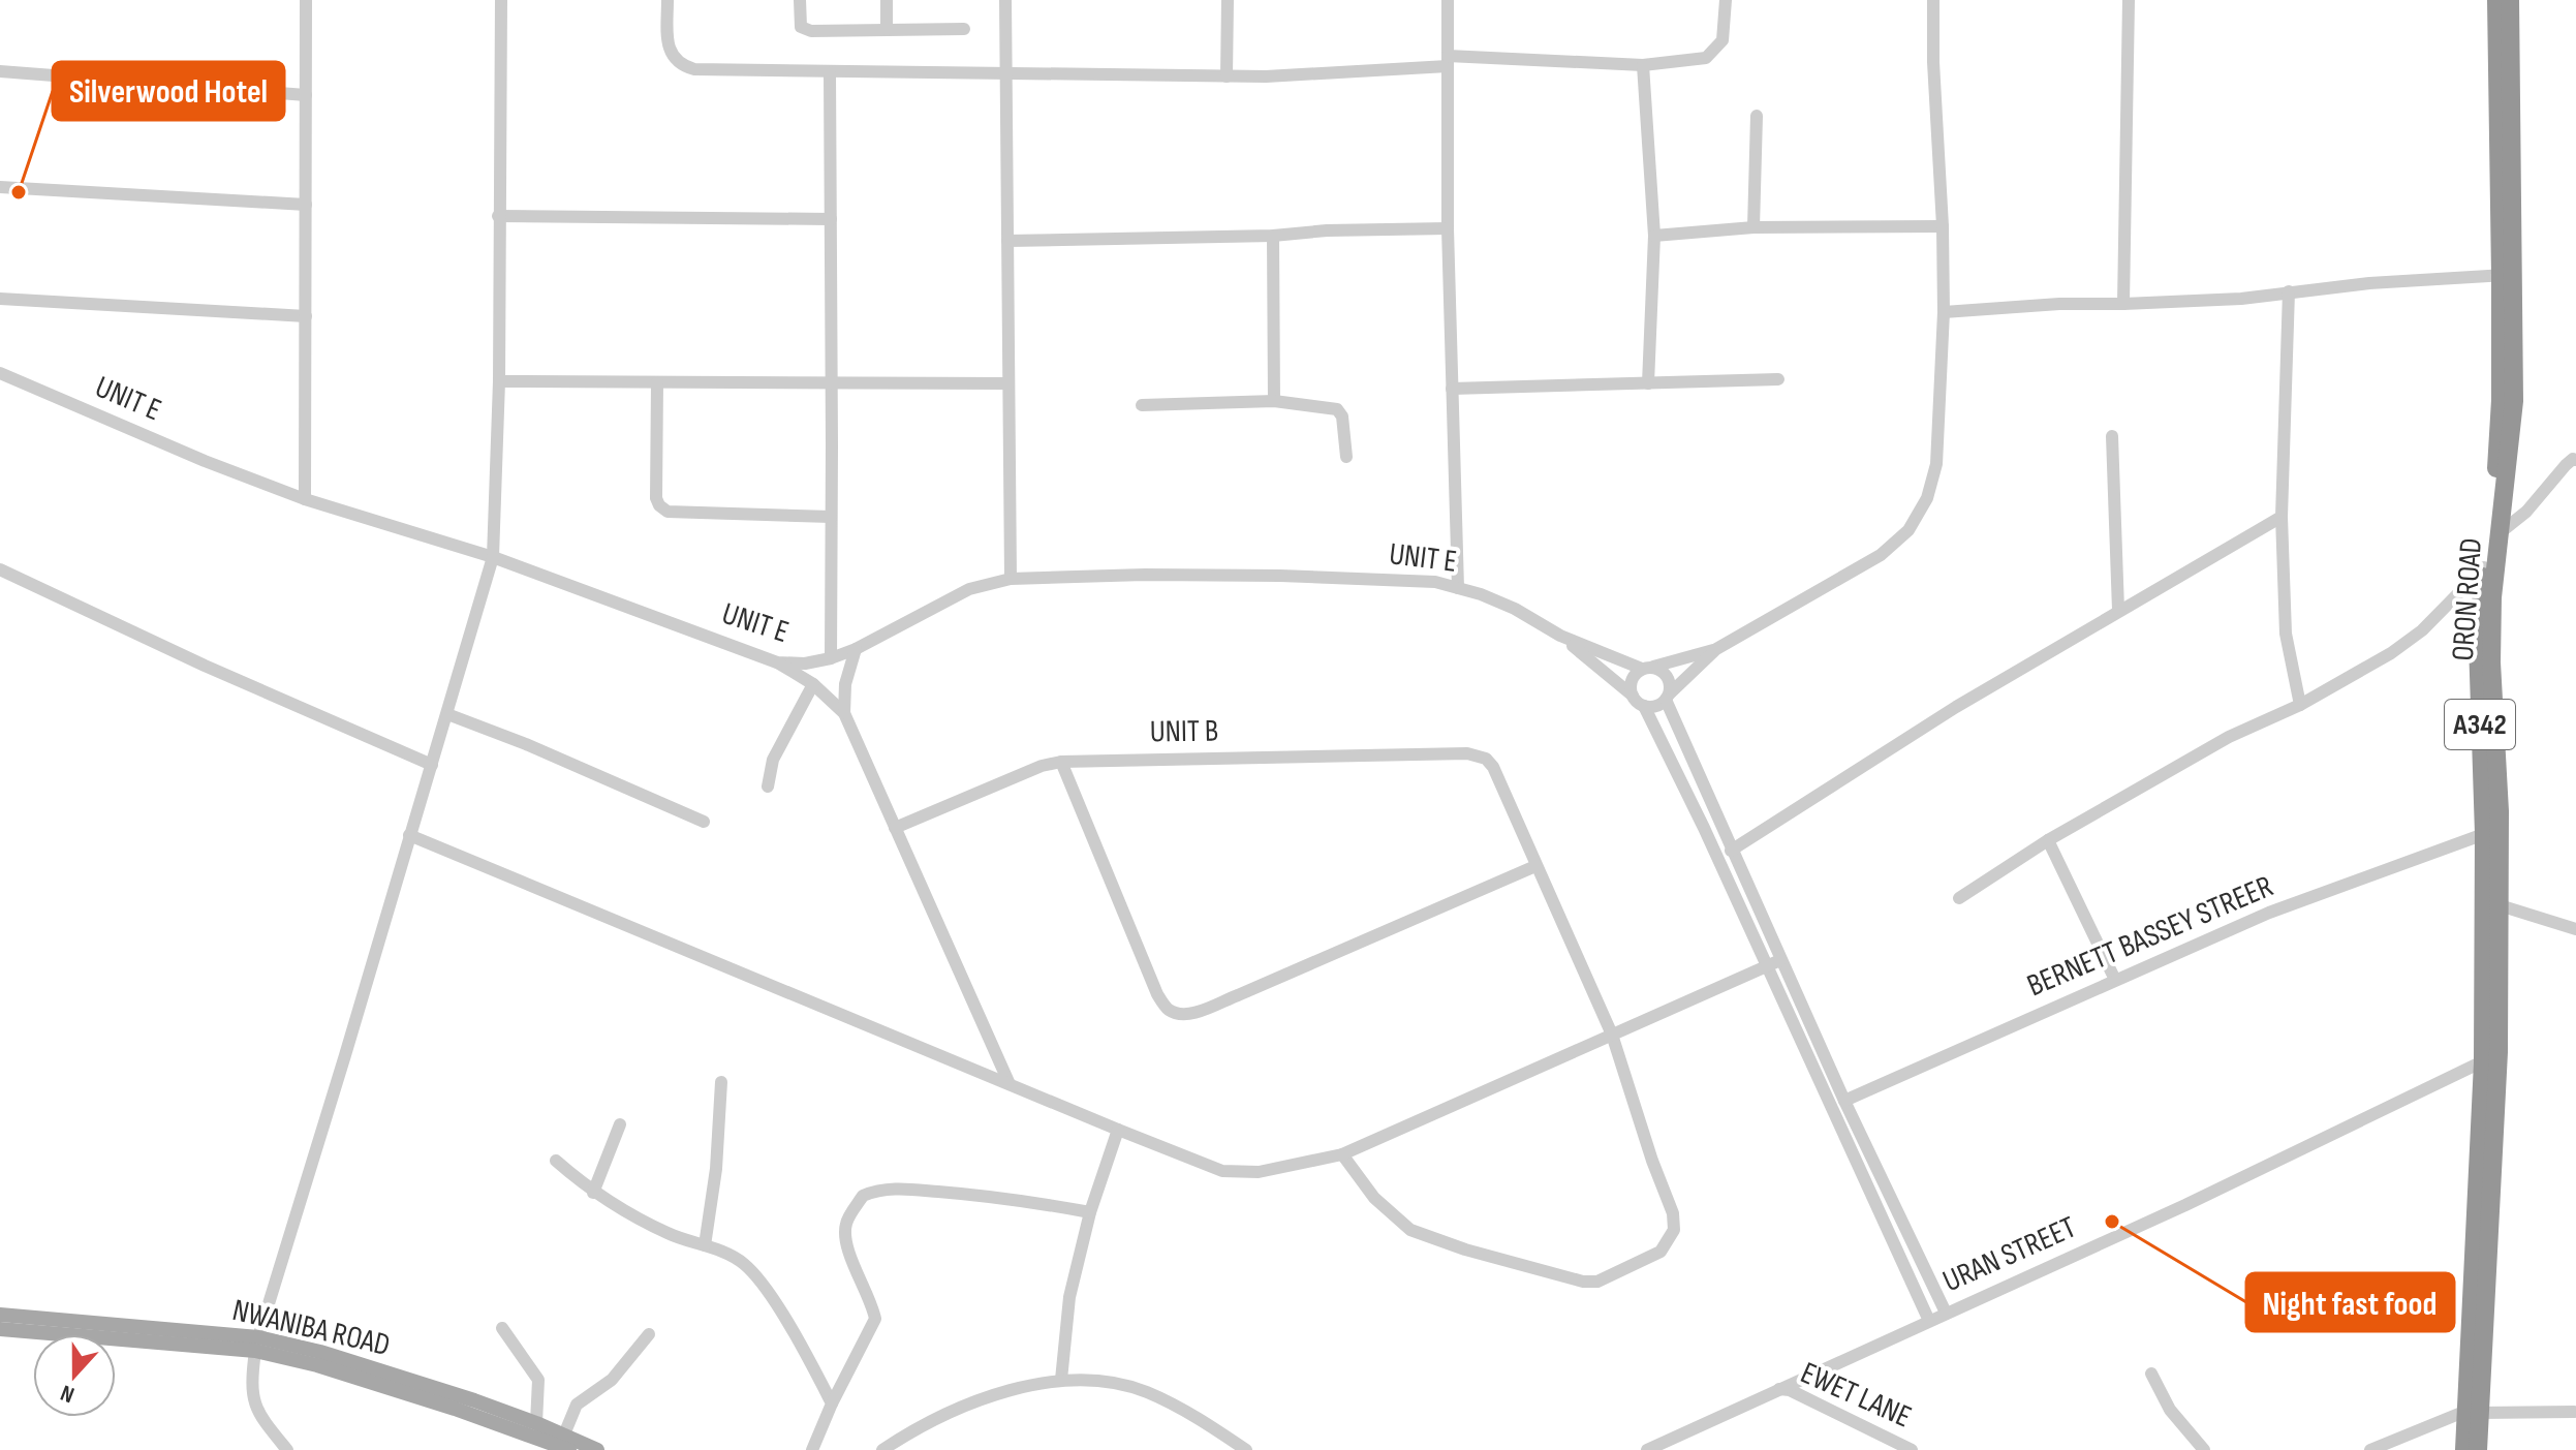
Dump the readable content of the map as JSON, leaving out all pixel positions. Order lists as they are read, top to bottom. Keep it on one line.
{"streets":{"highway":["ORON ROAD","A342"],"main road":["NWANIBA ROAD"],"street":["UNIT E","UNIT B","BERNETT BASSEY STREER","URAN STREET","EWET LANE"]},"crossings":[["ORON ROAD","BERNETT BASSEY STREER"],["ORON ROAD","URAN STREET"],["URAN STREET","EWET LANE"]],"places":["Silverwood Hotel","Night fast food"],"north":"bottom"}
